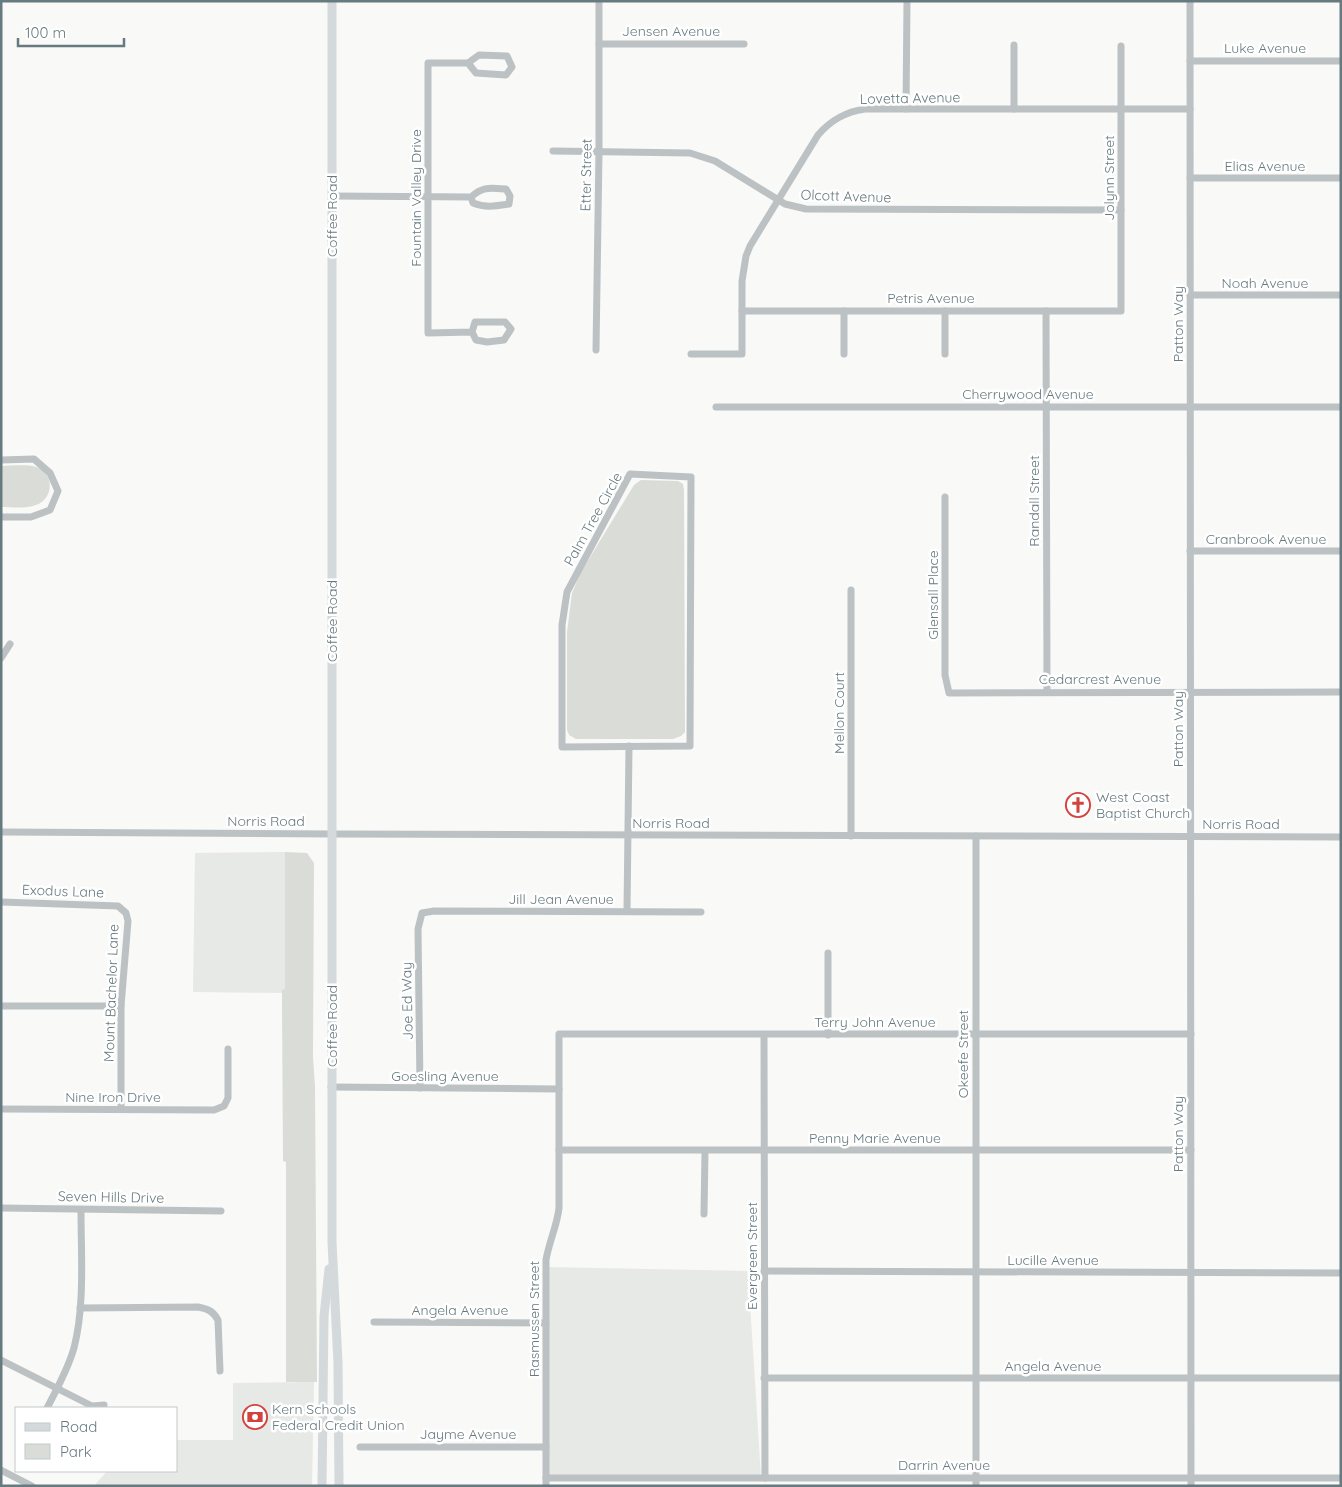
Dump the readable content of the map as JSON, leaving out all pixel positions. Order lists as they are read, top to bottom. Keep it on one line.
{"streets":{"main road":["Coffee Road"],"street":["Jensen Avenue","Luke Avenue","Lovetta Avenue","Elias Avenue","Etter Street","Jolynn Street","Olcott Avenue","Fountain Valley Drive","Noah Avenue","Petris Avenue","Patton Way","Cherrywood Avenue","Randall Street","Palm Tree Circle","Cranbrook Avenue","Glensall Place","Cedarcrest Avenue","Mellon Court","Norris Road","Exodus Lane","Jill Jean Avenue","Mount Bachelor Lane","Joe Ed Way","Terry John Avenue","Okeefe Street","Goesling Avenue","Nine Iron Drive","Penny Marie Avenue","Seven Hills Drive","Evergreen Street","Lucille Avenue","Angela Avenue","Rasmussen Street","Jayme Avenue","Darrin Avenue"]},"crossings":[["Jensen Avenue","Etter Street"],["Luke Avenue","Patton Way"],["Lovetta Avenue","Jolynn Street"],["Lovetta Avenue","Olcott Avenue"],["Lovetta Avenue","Petris Avenue"],["Lovetta Avenue","Patton Way"],["Elias Avenue","Patton Way"],["Etter Street","Olcott Avenue"],["Jolynn Street","Olcott Avenue"],["Jolynn Street","Petris Avenue"],["Coffee Road","Norris Road"],["Coffee Road","Goesling Avenue"],["Noah Avenue","Patton Way"],["Petris Avenue","Randall Street"],["Patton Way","Cherrywood Avenue"],["Patton Way","Cranbrook Avenue"],["Patton Way","Cedarcrest Avenue"],["Patton Way","Norris Road"],["Patton Way","Terry John Avenue"],["Patton Way","Penny Marie Avenue"],["Patton Way","Lucille Avenue"],["Patton Way","Angela Avenue"],["Patton Way","Darrin Avenue"],["Cherrywood Avenue","Randall Street"],["Randall Street","Cedarcrest Avenue"],["Glensall Place","Cedarcrest Avenue"],["Mellon Court","Norris Road"],["Norris Road","Okeefe Street"],["Exodus Lane","Mount Bachelor Lane"],["Jill Jean Avenue","Joe Ed Way"],["Mount Bachelor Lane","Nine Iron Drive"],["Joe Ed Way","Goesling Avenue"],["Terry John Avenue","Okeefe Street"],["Terry John Avenue","Evergreen Street"],["Terry John Avenue","Rasmussen Street"],["Okeefe Street","Penny Marie Avenue"],["Okeefe Street","Lucille Avenue"],["Okeefe Street","Angela Avenue"],["Goesling Avenue","Rasmussen Street"],["Penny Marie Avenue","Evergreen Street"],["Penny Marie Avenue","Rasmussen Street"],["Evergreen Street","Lucille Avenue"],["Evergreen Street","Angela Avenue"],["Evergreen Street","Darrin Avenue"],["Angela Avenue","Rasmussen Street"],["Rasmussen Street","Jayme Avenue"],["Rasmussen Street","Darrin Avenue"]],"places":{"church":["West Coast Baptist Church"],"bank":["Kern Schools Federal Credit Union"]},"legend":["Road","Park"],"scale_bar":"100 m"}
